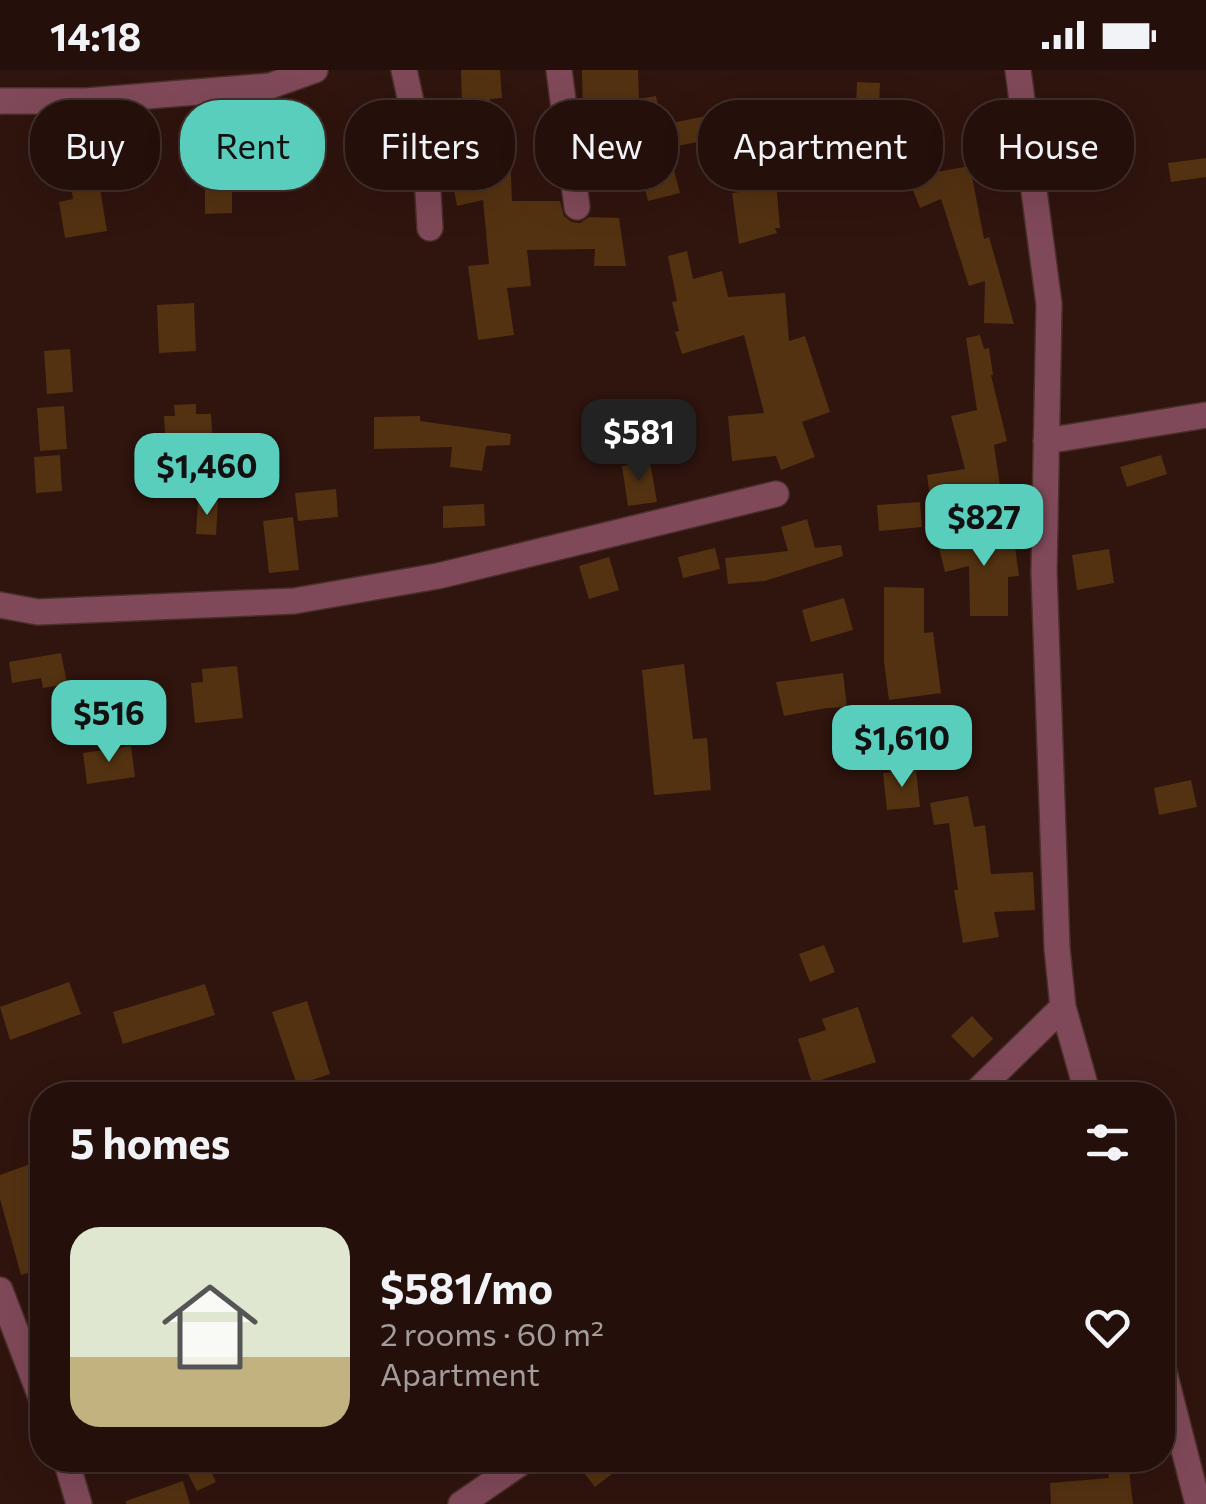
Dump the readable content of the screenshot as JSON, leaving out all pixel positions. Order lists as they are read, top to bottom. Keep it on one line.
{"page":{"status":"14:18","chip":["Buy","Rent","Filters","New","Apartment","House"],"price":["$581","$1,460","$827","$516","$1,610"],"heading":"5 homes","list":[{"name":"$581/mo","note":"2 rooms · 60 m² · Apartment"}]}}
